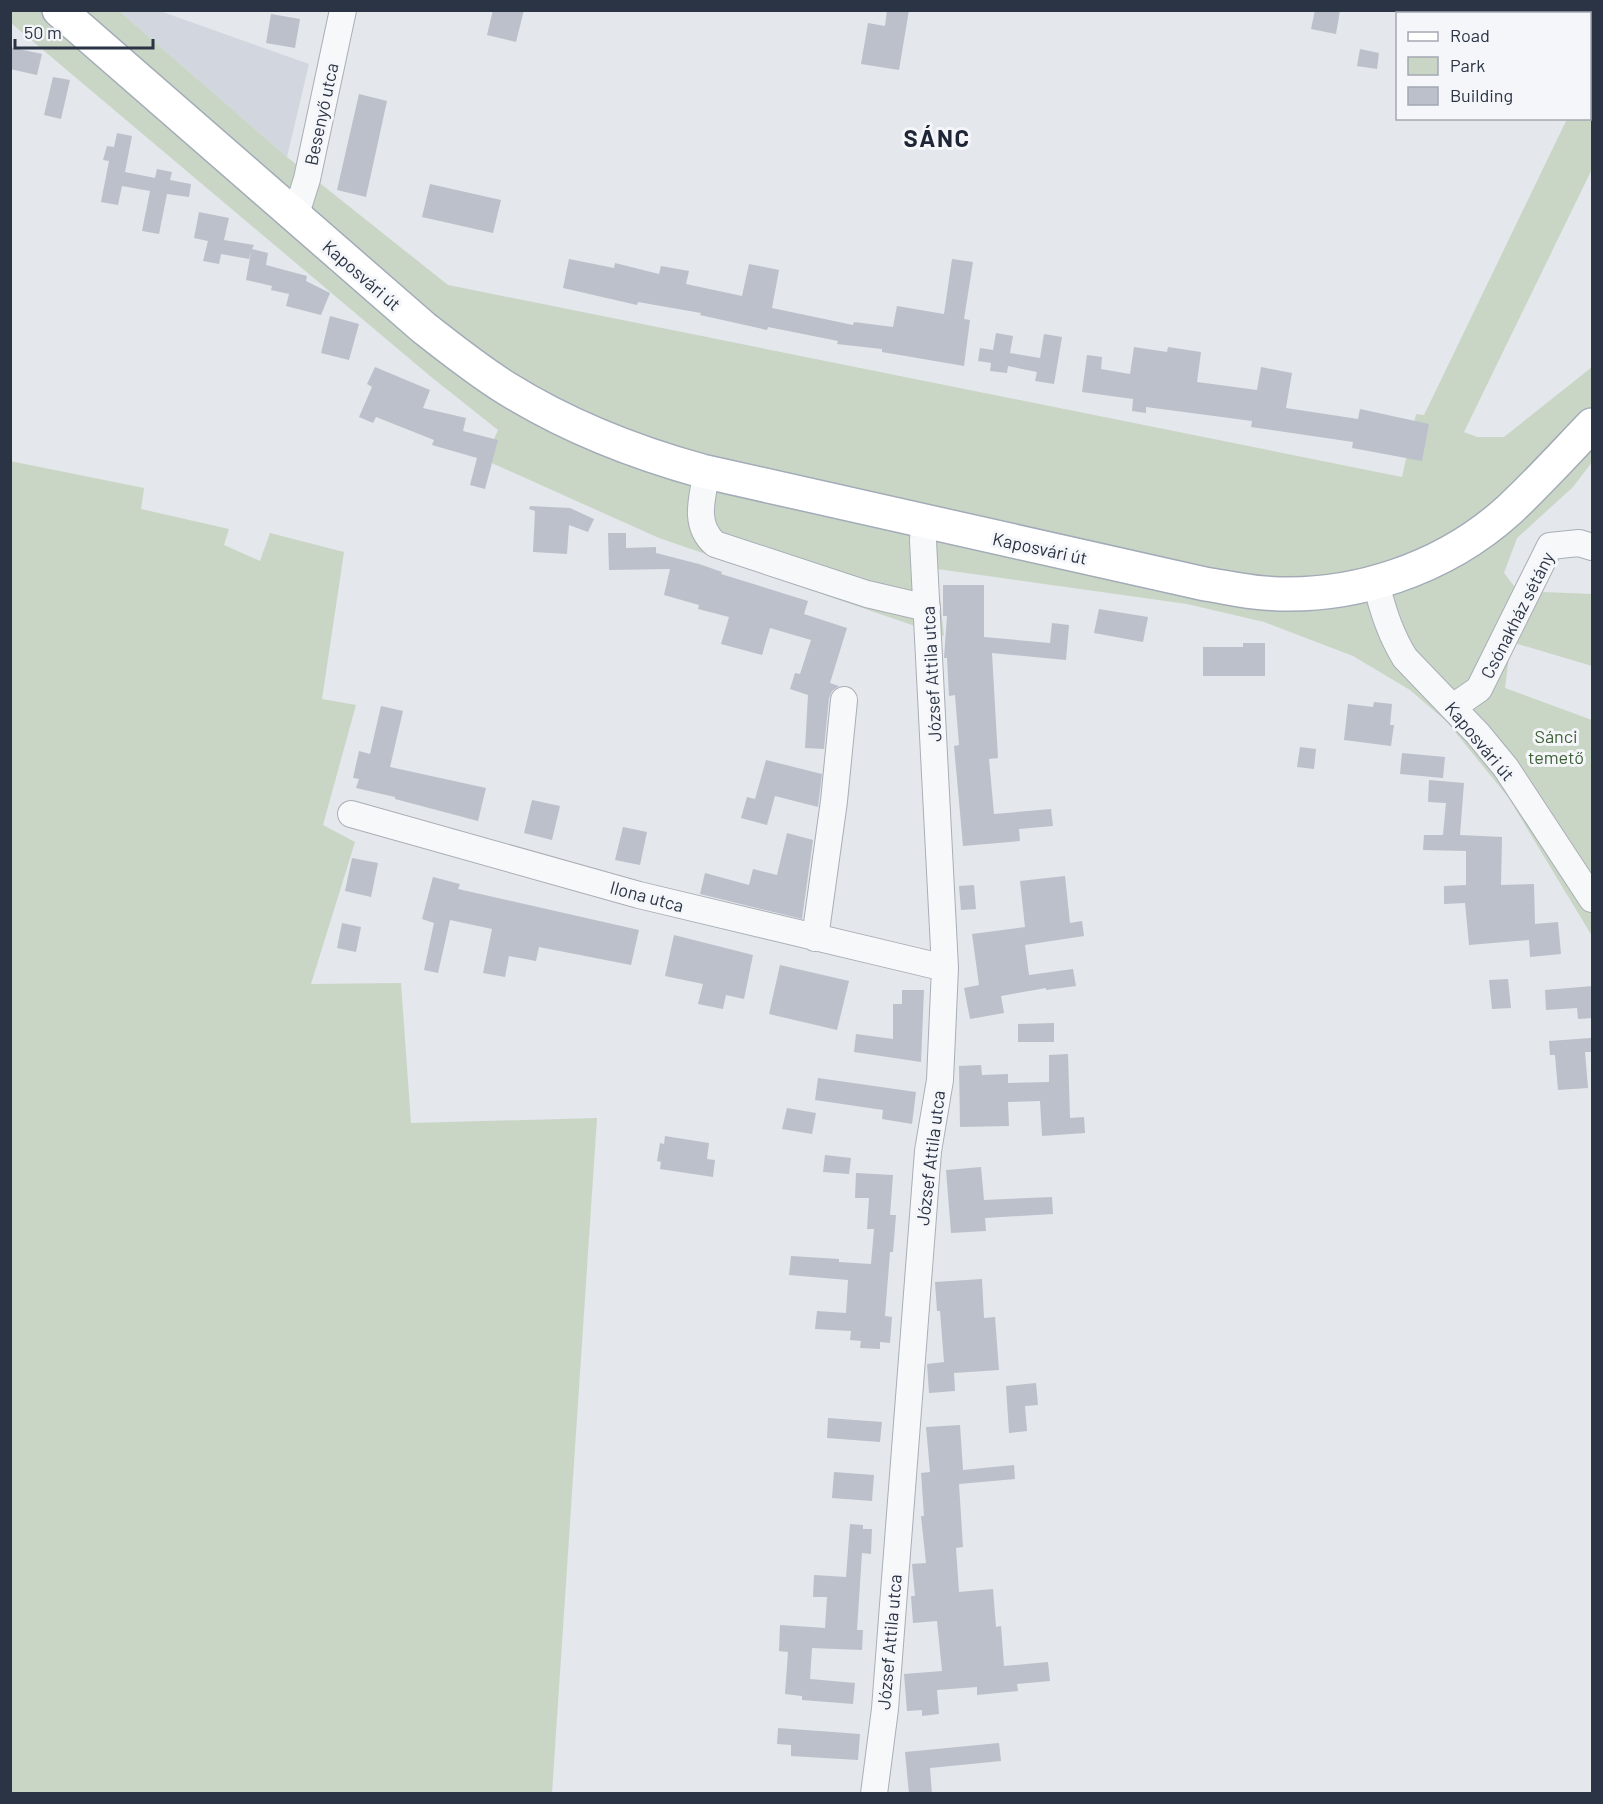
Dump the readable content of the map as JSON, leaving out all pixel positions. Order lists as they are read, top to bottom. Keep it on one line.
{"streets":{"main road":["Kaposvári út"],"street":["Besenyő utca","Csónakház sétány","József Attila utca","Ilona utca"]},"crossings":[["Besenyő utca","Kaposvári út"],["Kaposvári út","Csónakház sétány"],["Kaposvári út","József Attila utca"],["József Attila utca","Ilona utca"]],"districts":["SÁNC"],"parks":["Sánci temető"],"legend":["Road","Park","Building"],"scale_bar":"50 m"}
